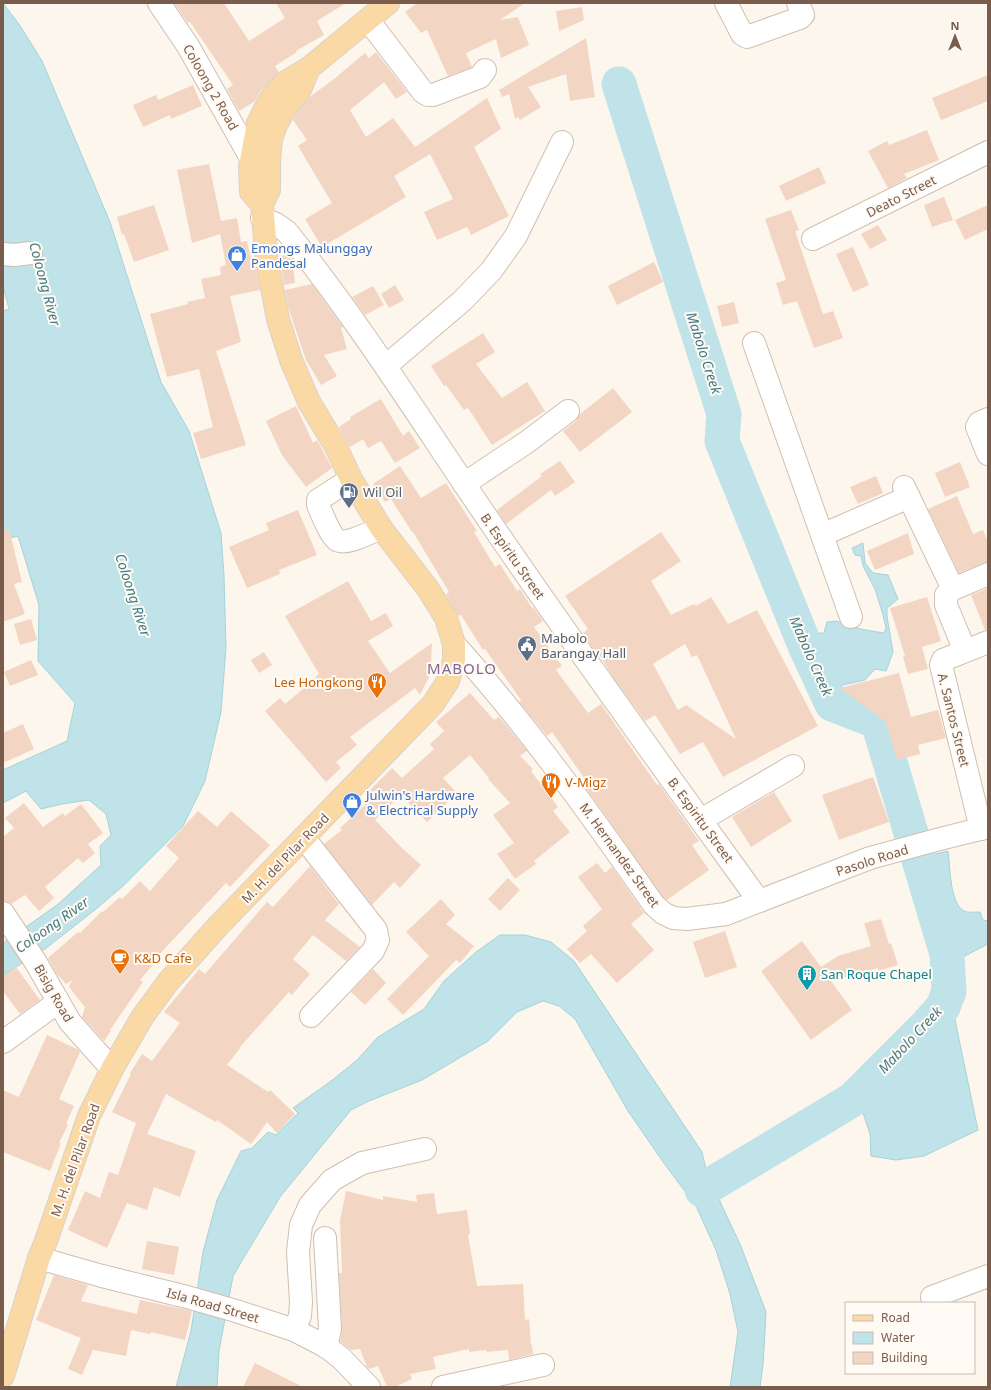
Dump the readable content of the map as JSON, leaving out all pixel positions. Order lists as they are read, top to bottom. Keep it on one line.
{"streets":{"main road":["M. H. del Pilar Road"],"street":["Coloong 2 Road","Deato Street","B. Espiritu Street","A. Santos Street","M. Hernandez Street","Pasolo Road","Bisig Road","Isla Road Street"]},"crossings":[["Coloong 2 Road","M. H. del Pilar Road"],["B. Espiritu Street","M. Hernandez Street"],["B. Espiritu Street","M. H. del Pilar Road"],["B. Espiritu Street","Pasolo Road"],["A. Santos Street","Pasolo Road"],["M. Hernandez Street","M. H. del Pilar Road"],["M. Hernandez Street","Pasolo Road"],["M. H. del Pilar Road","Bisig Road"],["M. H. del Pilar Road","Isla Road Street"]],"districts":["MABOLO"],"water":["Coloong River","Mabolo Creek"],"places":{"shop":["Emongs Malunggay Pandesal","Julwin's Hardware & Electrical Supply"],"fuel station":["Wil Oil"],"public building":["Mabolo Barangay Hall"],"restaurant":["Lee Hongkong","V-Migz"],"cafe":["K&D Cafe"],"building":["San Roque Chapel"]},"legend":["Road","Water","Building"],"north":"top"}
